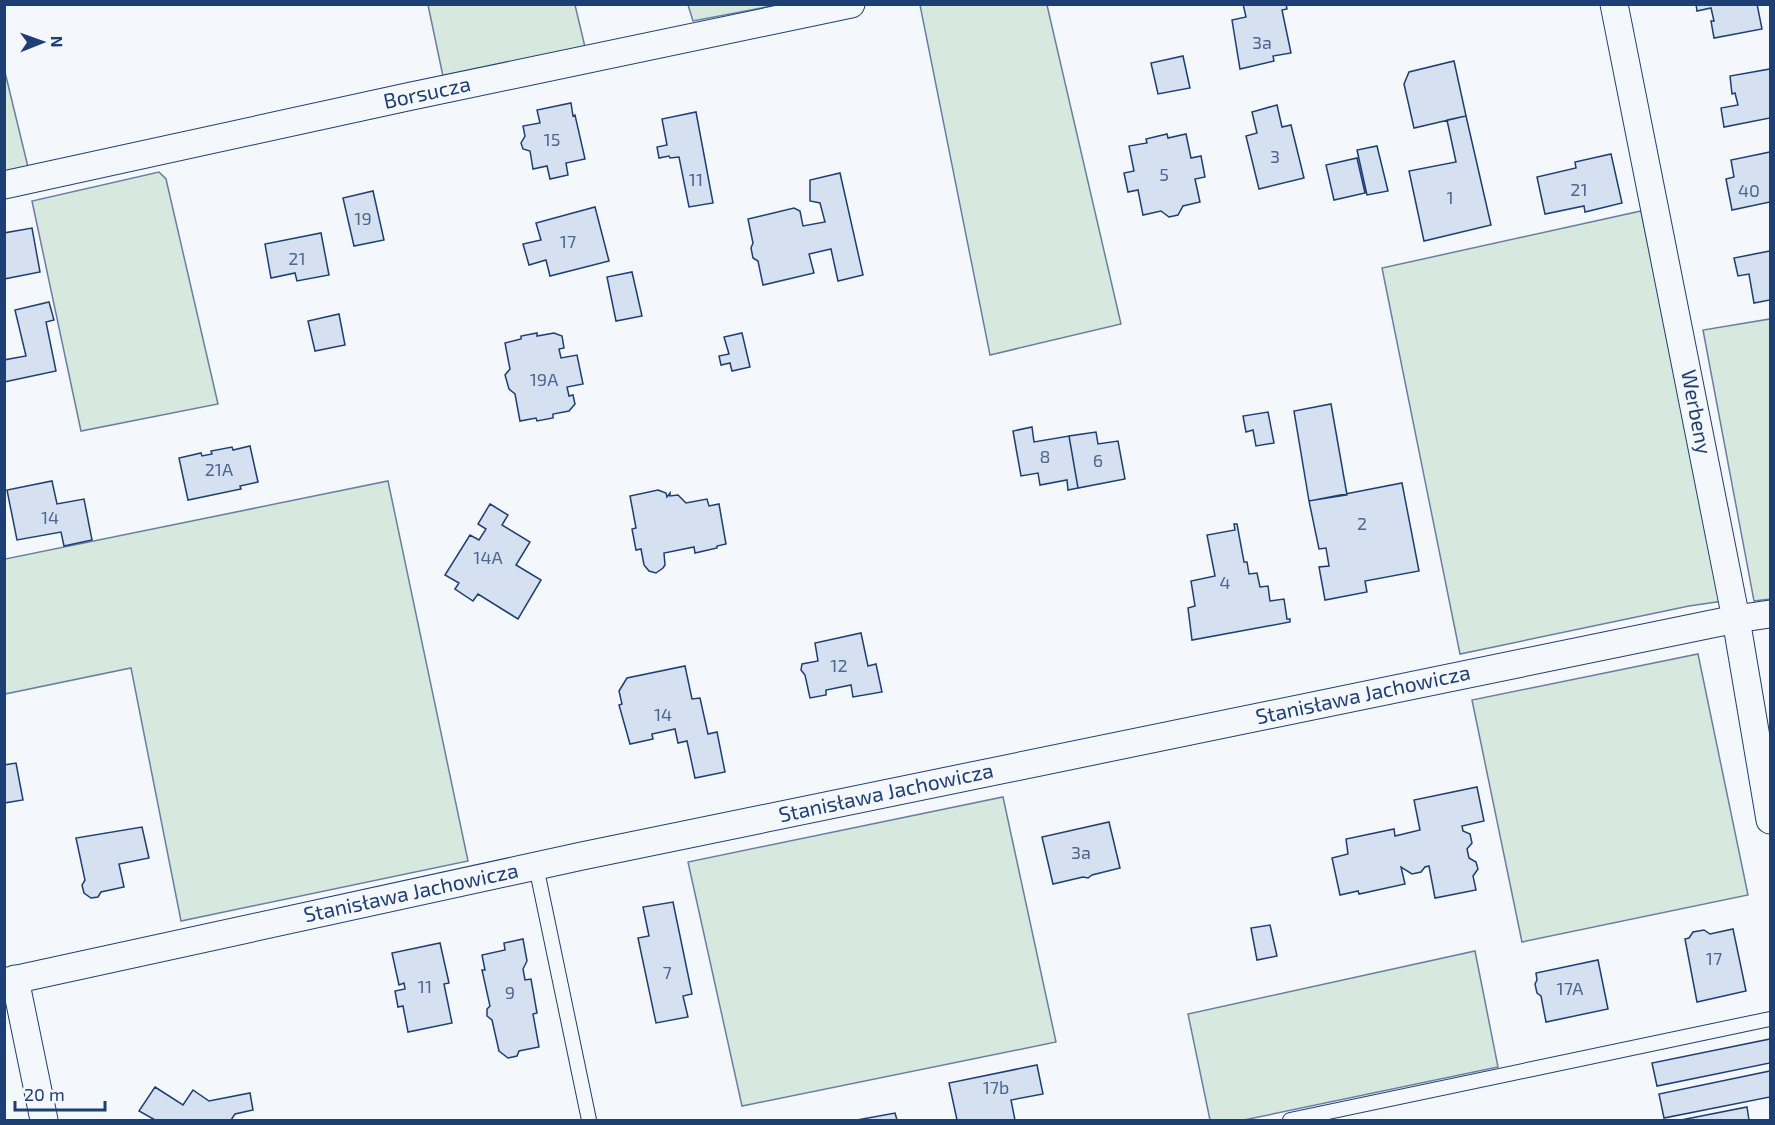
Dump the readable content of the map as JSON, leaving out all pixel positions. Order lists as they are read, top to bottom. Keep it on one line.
{"streets":{"street":["Borsucza","Werbeny","Stanisława Jachowicza"]},"crossings":[["Werbeny","Stanisława Jachowicza"]],"house_numbers":["3a","15","3","5","11","21","40","1","19","17","21","19A","8","6","21A","14","2","14A","4","12","14","3a","17","7","11","17A","9","17b"],"scale_bar":"20 m","north":"right"}
